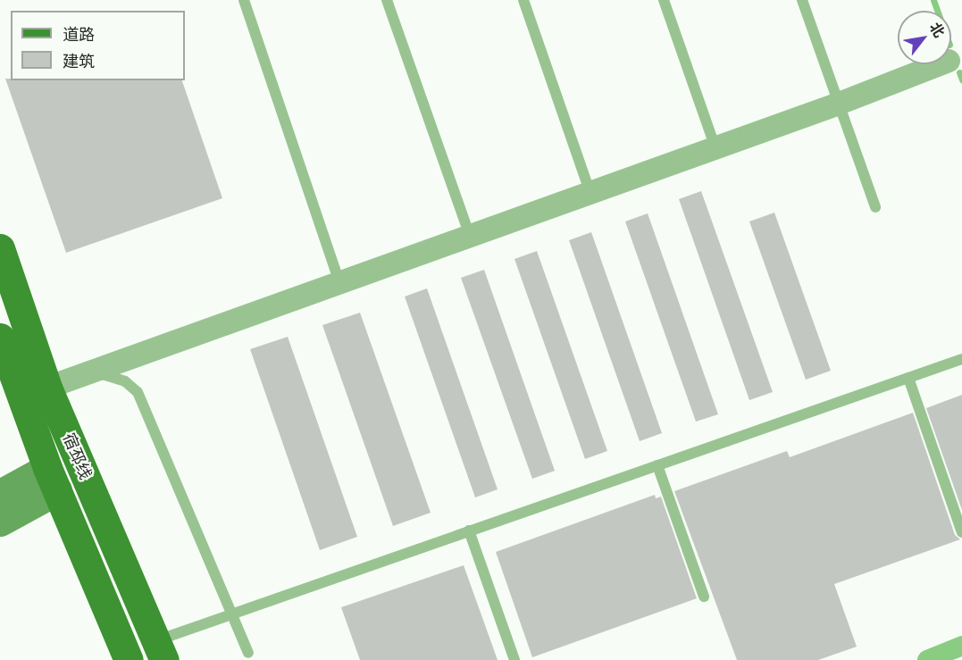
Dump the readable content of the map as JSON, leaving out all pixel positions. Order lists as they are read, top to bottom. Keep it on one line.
{"streets":{"main road":["宿邳线"]},"legend":["道路","建筑"],"north":"top right"}
